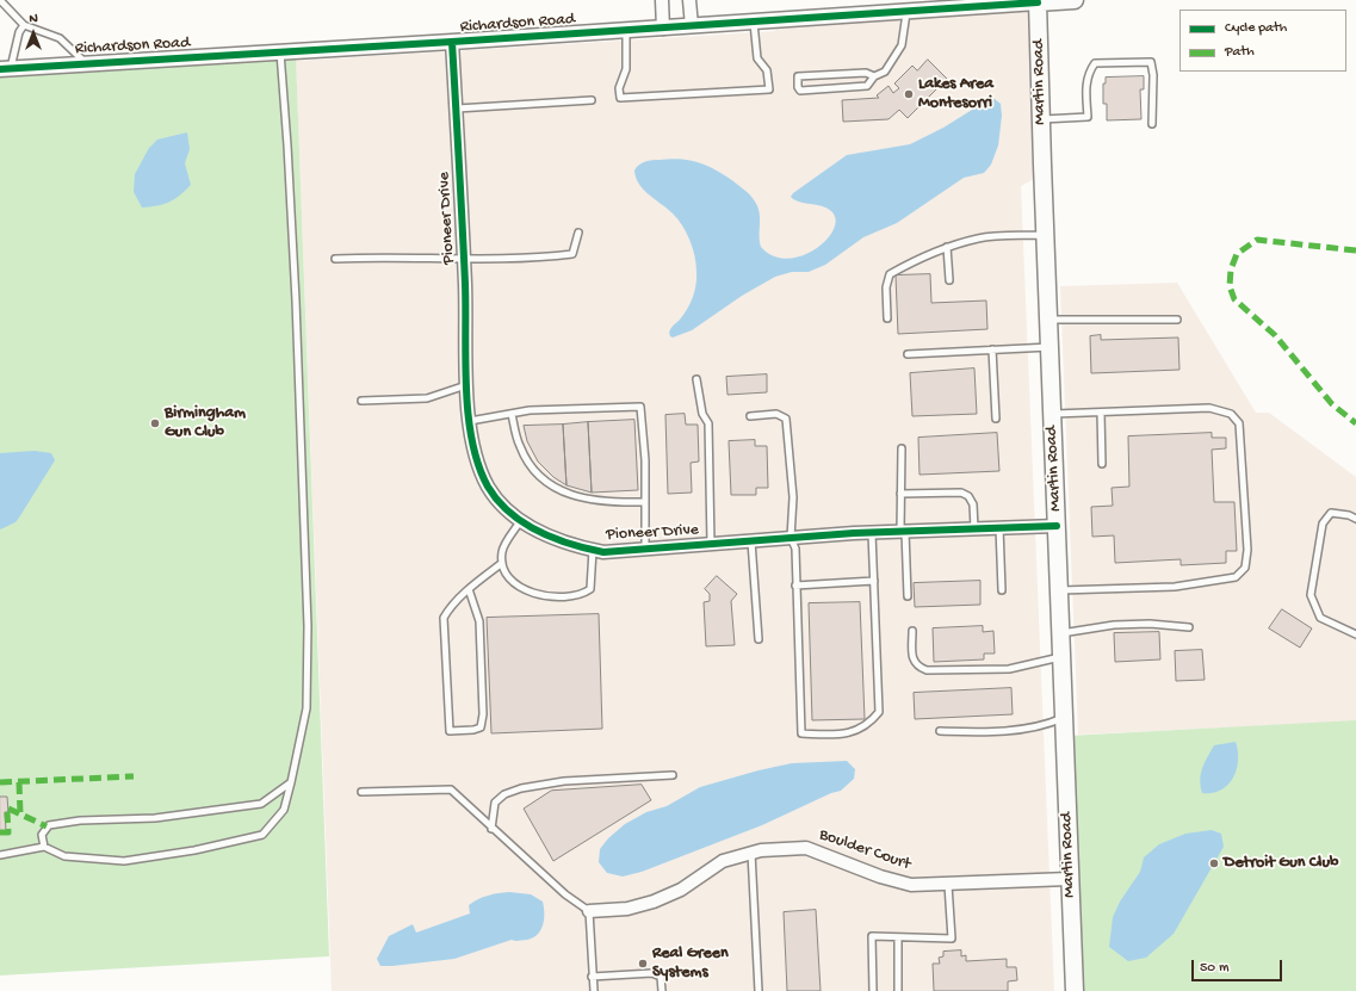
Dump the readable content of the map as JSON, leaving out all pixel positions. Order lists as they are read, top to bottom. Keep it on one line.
{"streets":{"main road":["Richardson Road","Martin Road"],"street":["Pioneer Drive","Boulder Court"]},"crossings":[["Richardson Road","Martin Road"],["Richardson Road","Pioneer Drive"],["Martin Road","Pioneer Drive"],["Martin Road","Boulder Court"]],"places":["Lakes Area Montesorri","Birmingham Gun Club","Detroit Gun Club","Real Green Systems"],"legend":["Cycle path","Path"],"scale_bar":"50 m","north":"top"}
